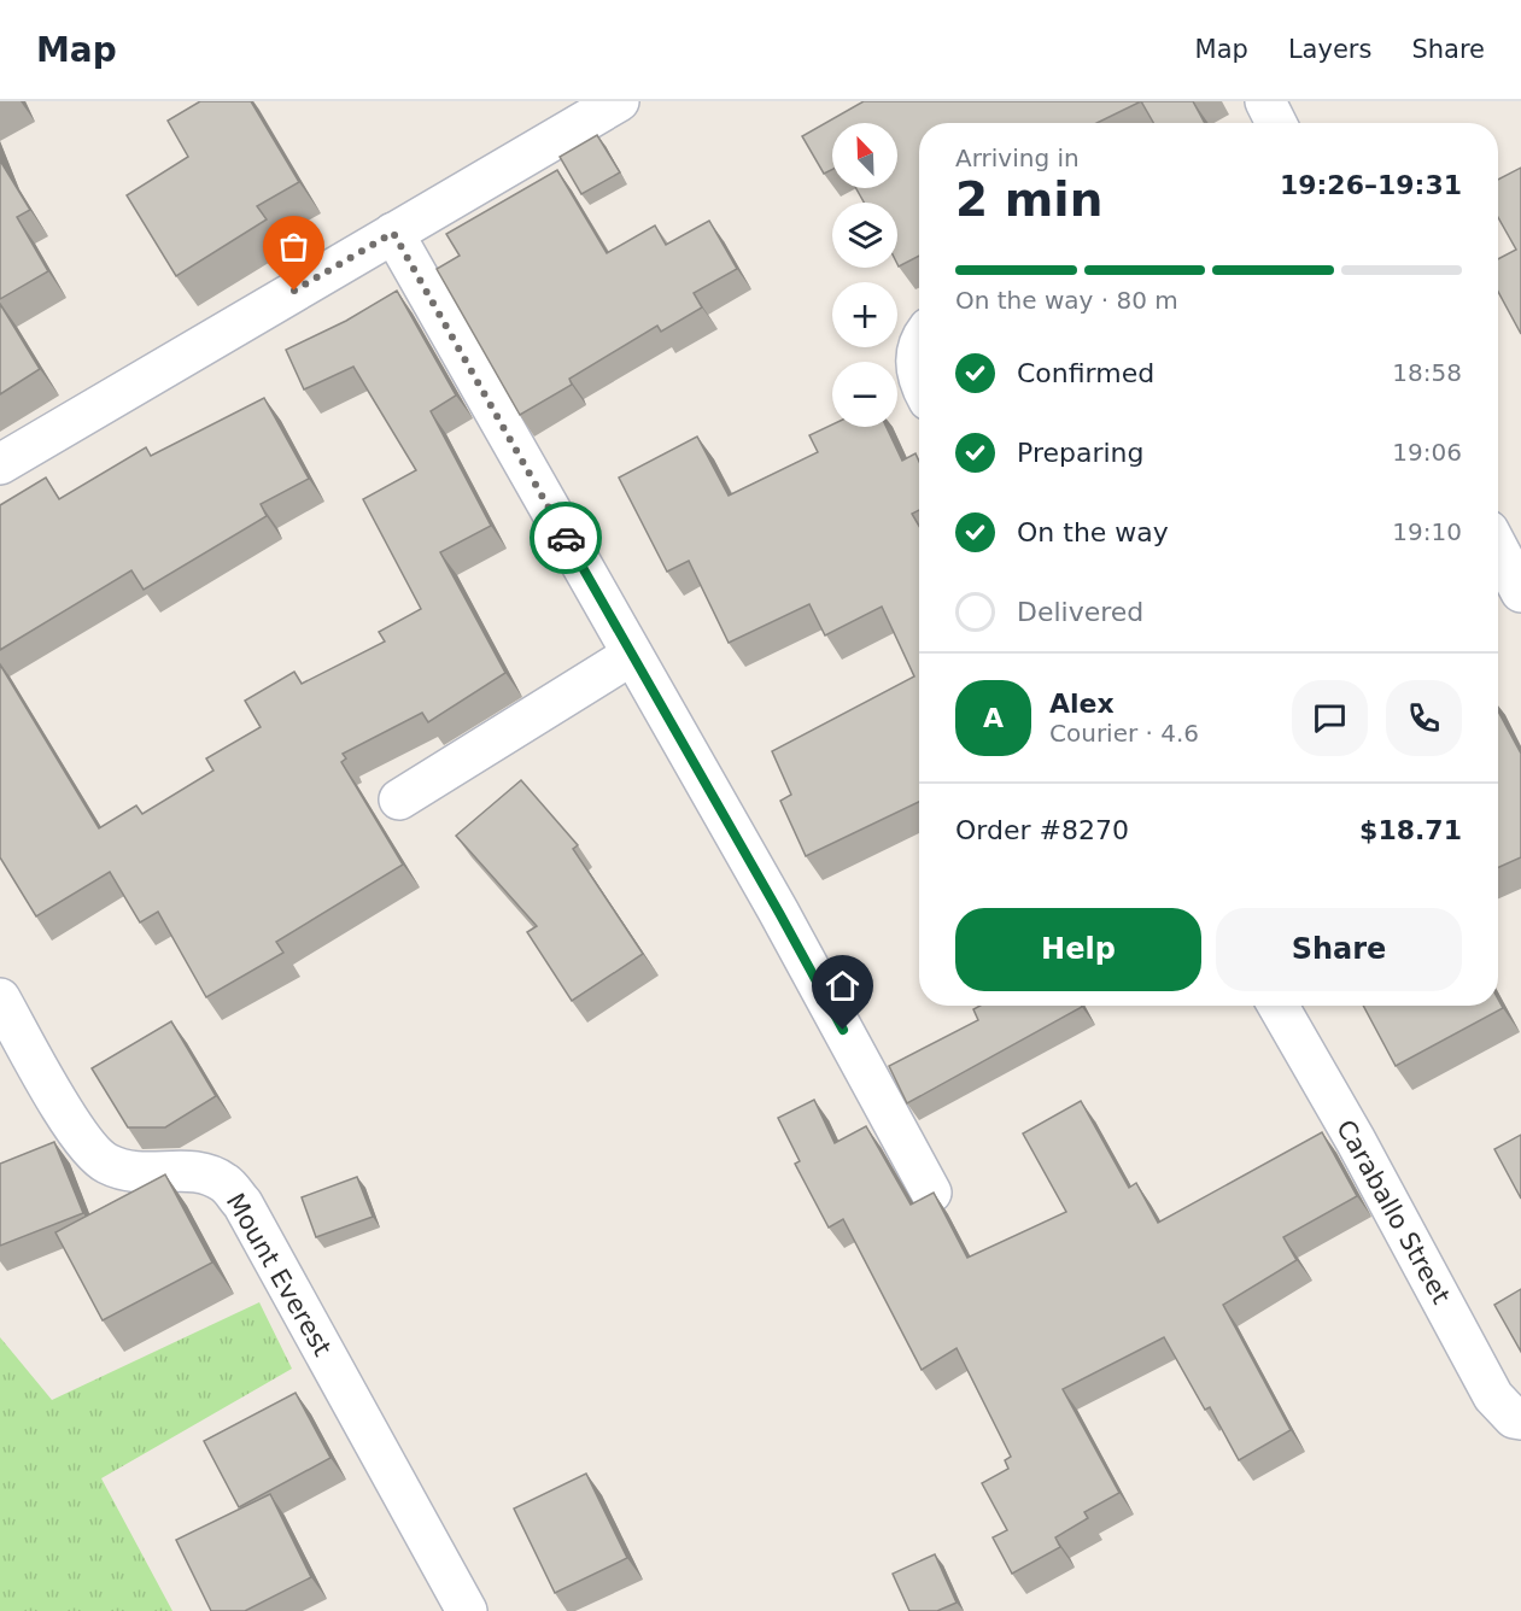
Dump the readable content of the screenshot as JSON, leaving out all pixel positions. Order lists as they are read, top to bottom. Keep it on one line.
{"streets":{"street":["Caraballo Street","Mount Everest"]},"north":"top left","page":{"header":"Map","nav":["Map","Layers","Share"],"map_buttons":["+","−"],"heading":["2 min","Arriving in","19:26–19:31"],"panel":["Alex","Courier · 4.6","Order #8270","$18.71"],"bar":"On the way · 80 m","list":[["Confirmed","18:58"],["Preparing","19:06"],["On the way","19:10"],"Delivered"],"round":"A","buttons":["Help","Share"]}}
